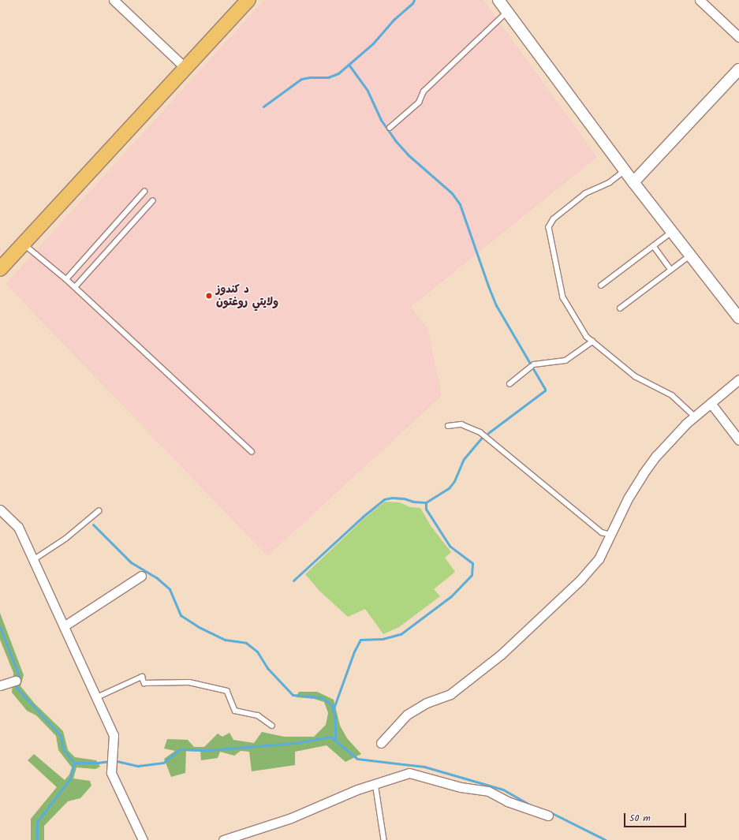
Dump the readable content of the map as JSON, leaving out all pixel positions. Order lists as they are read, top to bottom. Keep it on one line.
{"places":["د کندوز ولایتي روغتون"],"scale_bar":"50 m"}
